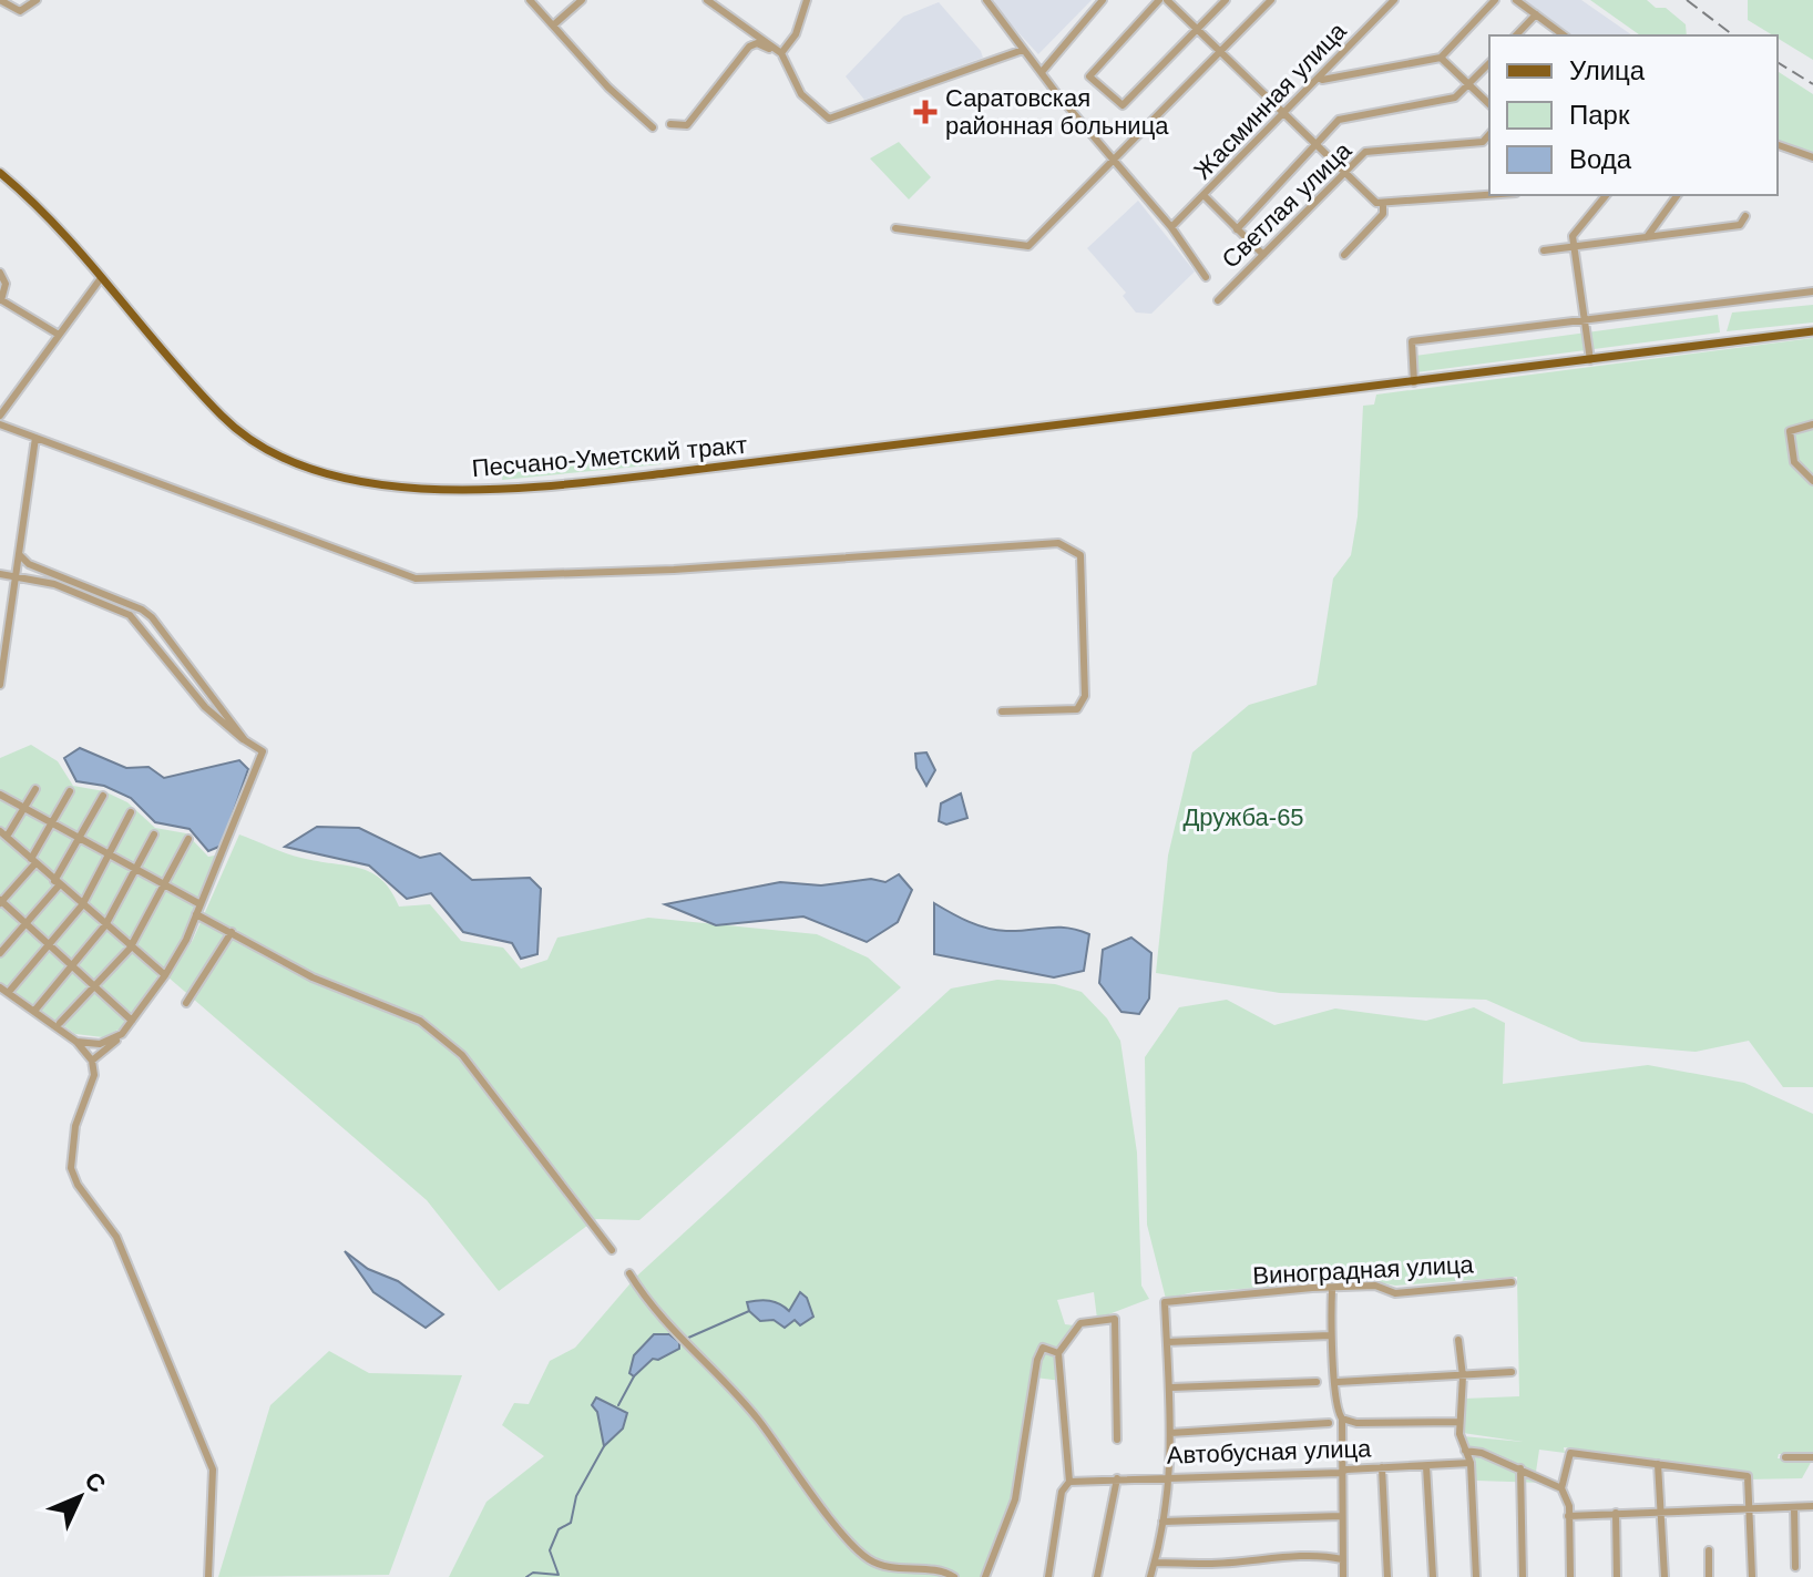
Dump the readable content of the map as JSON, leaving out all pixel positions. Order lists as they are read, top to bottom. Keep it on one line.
{"streets":{"main road":["Песчано-Уметский тракт"],"street":["Жасминная улица","Светлая улица","Виноградная улица","Автобусная улица"]},"parks":["Дружба-65"],"places":{"health":["Саратовская районная больница"]},"legend":["Улица","Парк","Вода"],"north":"top right"}
